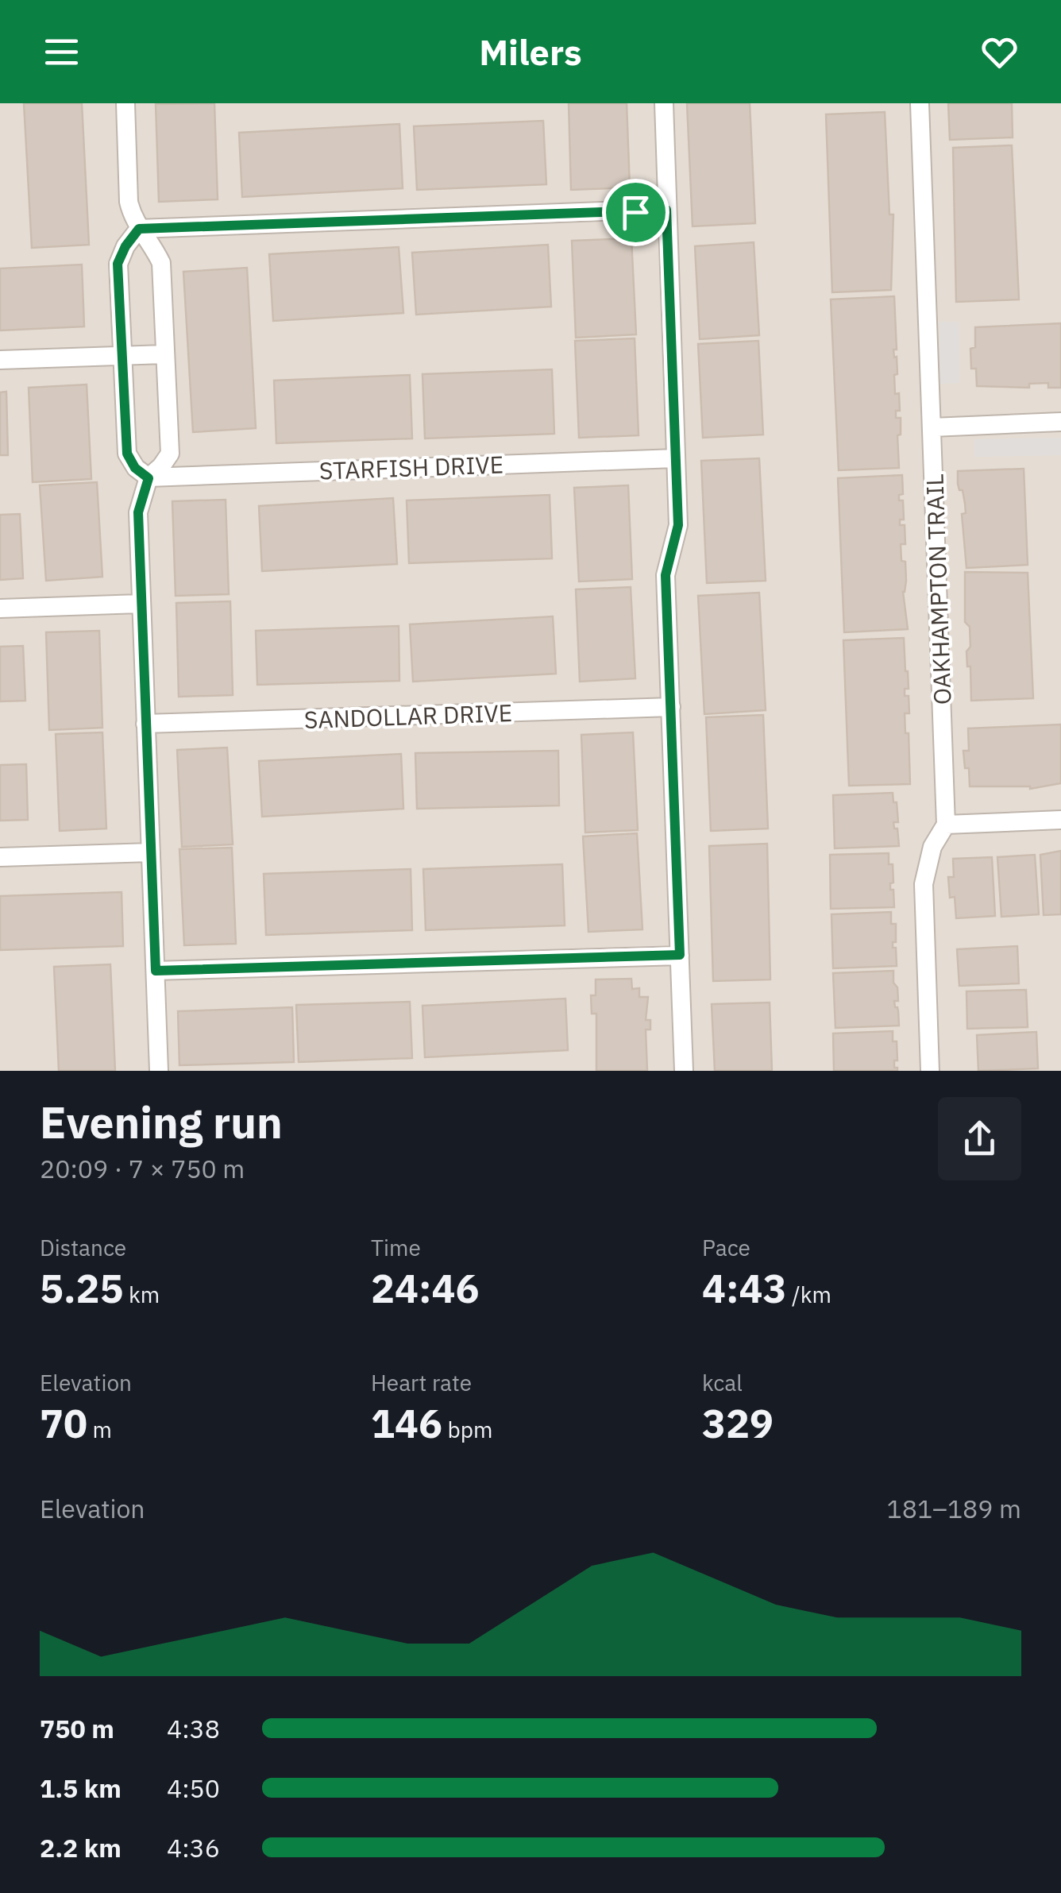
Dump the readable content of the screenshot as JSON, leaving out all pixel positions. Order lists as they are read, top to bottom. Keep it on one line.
{"streets":{"street":["STARFISH DRIVE","OAKHAMPTON TRAIL","SANDOLLAR DRIVE"]},"page":{"header":"Milers","heading":["Evening run","20:09 · 7 × 750 m"],"stats":[["Distance","5.25 km"],["Time","24:46"],["Pace","4:43 /km"],["Elevation","70 m"],["Heart rate","146 bpm"],["kcal","329"]],"chart":["Elevation","181–189 m"],"list":[{"name":"750 m","note":"4:38"},{"name":"1.5 km","note":"4:50"},{"name":"2.2 km","note":"4:36"}]}}
